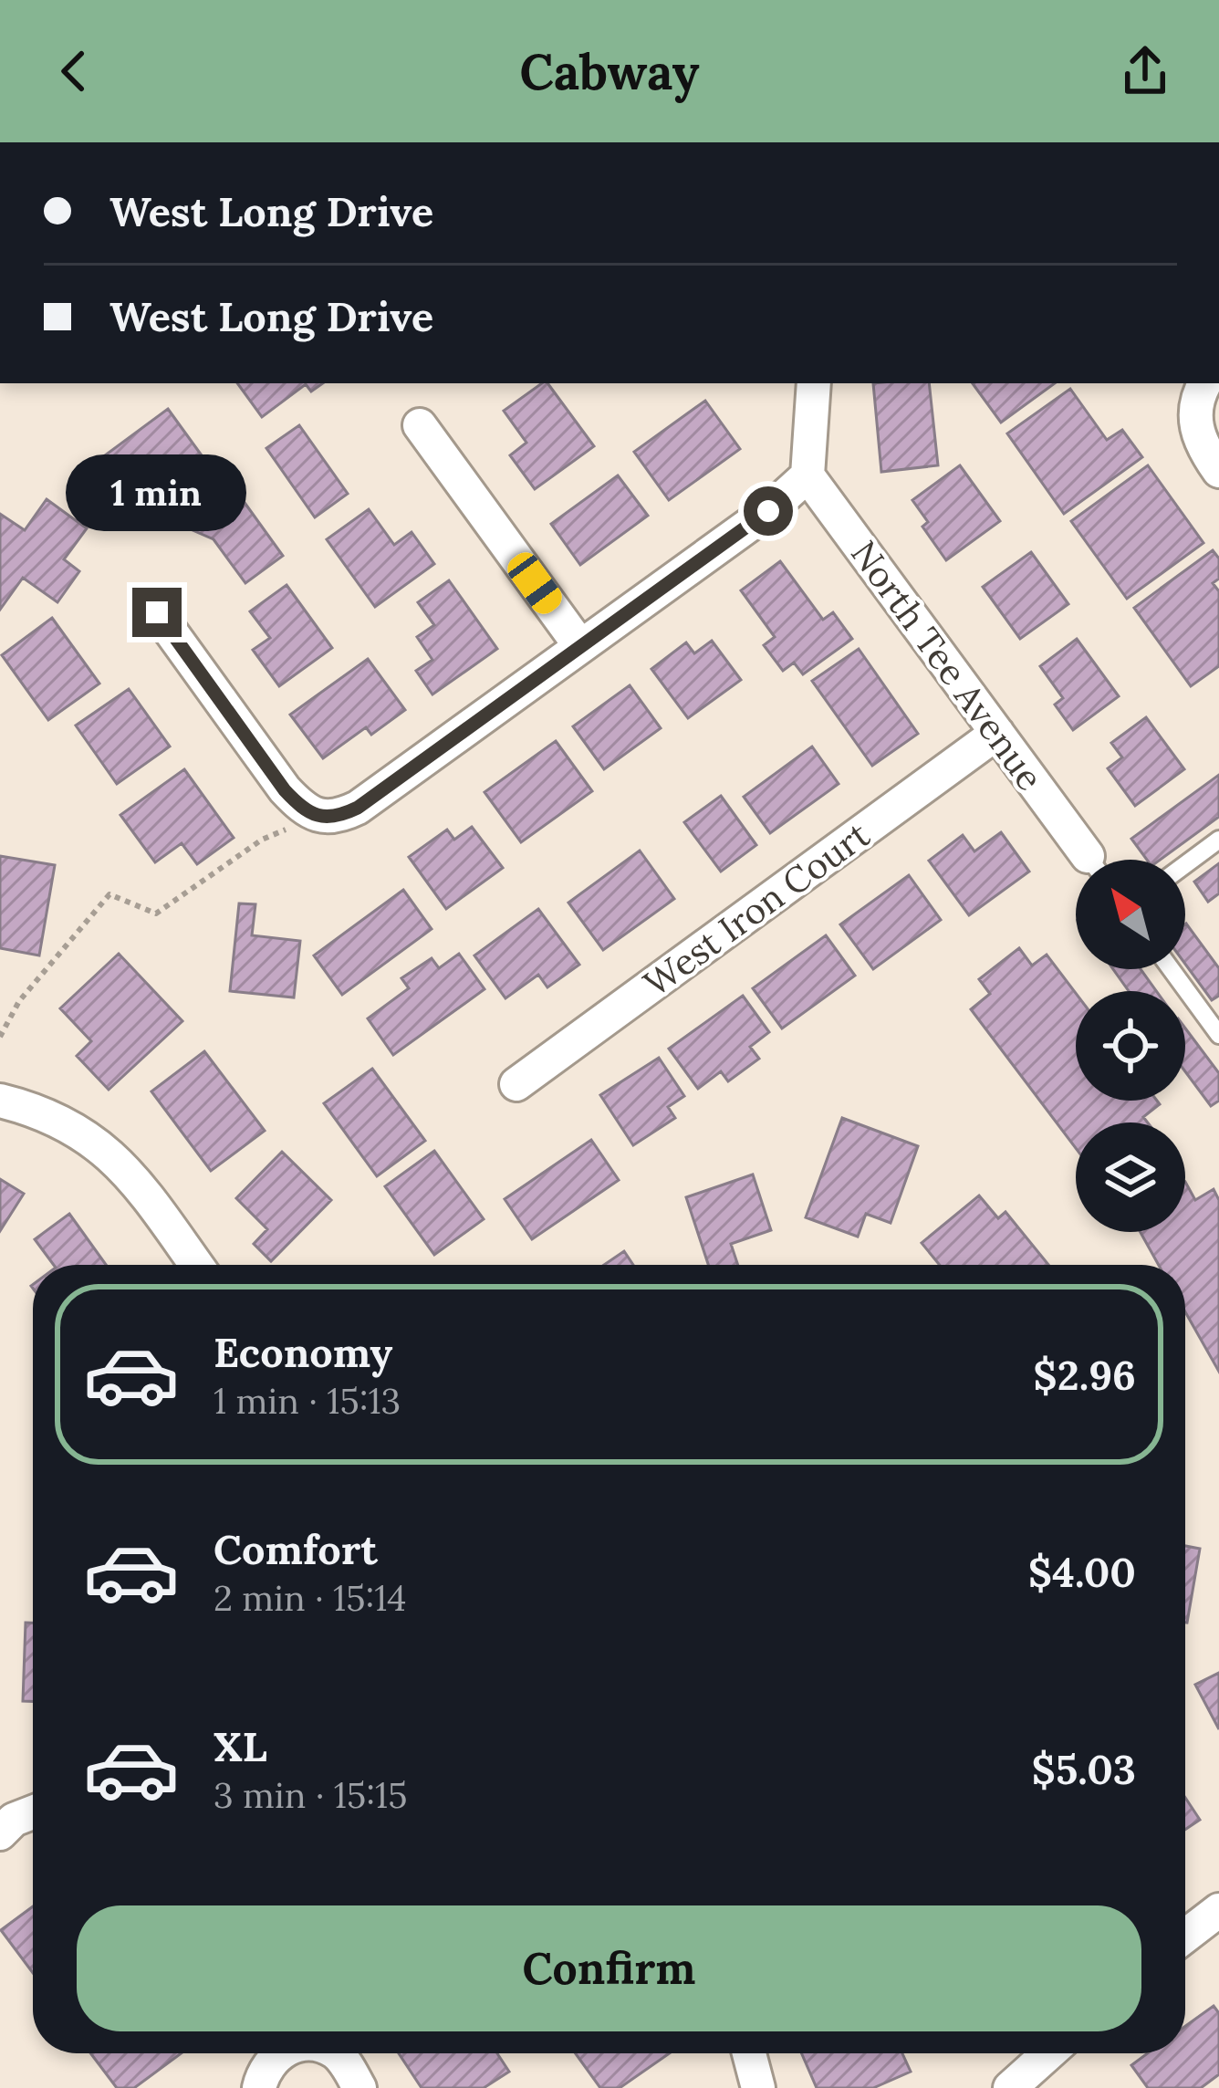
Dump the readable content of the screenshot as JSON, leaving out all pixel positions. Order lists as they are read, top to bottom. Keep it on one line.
{"streets":{"street":["North Tee Avenue","West Iron Court"]},"crossings":[["North Tee Avenue","West Iron Court"]],"north":"top left","page":{"header":"Cabway","banner":["West Long Drive","West Long Drive"],"bubble":"1 min","list":[{"name":"Economy","note":"1 min · 15:13","value":"$2.96"},{"name":"Comfort","note":"2 min · 15:14","value":"$4.00"},{"name":"XL","note":"3 min · 15:15","value":"$5.03"}],"buttons":"Confirm"}}
